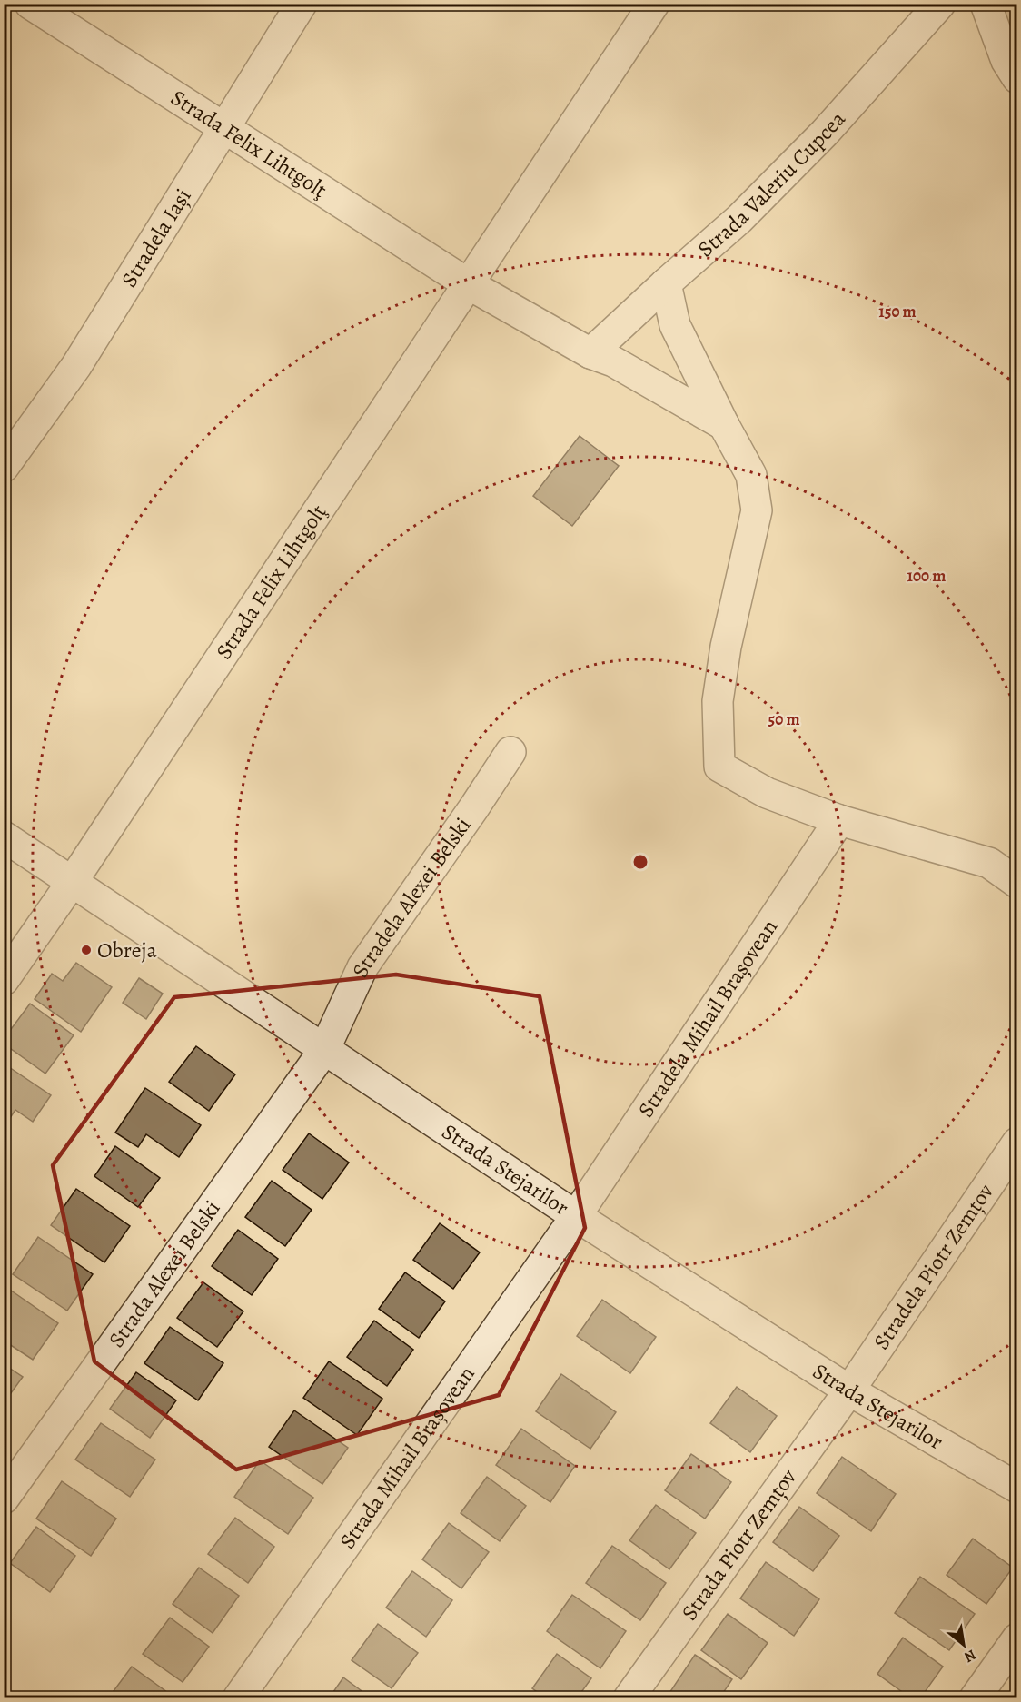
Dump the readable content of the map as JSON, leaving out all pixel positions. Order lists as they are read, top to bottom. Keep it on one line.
{"streets":{"street":["Strada Felix Lihtgolţ","Strada Valeriu Cupcea","Stradela Iași","Stradela Alexei Belski","Stradela Mihail Brașovean","Strada Stejarilor","Stradela Piotr Zemțov","Strada Alexei Belski","Strada Mihail Brașovean","Strada Piotr Zemțov"]},"crossings":[["Strada Felix Lihtgolţ","Strada Valeriu Cupcea"],["Strada Felix Lihtgolţ","Stradela Iași"],["Strada Felix Lihtgolţ","Strada Stejarilor"],["Stradela Alexei Belski","Strada Stejarilor"],["Stradela Alexei Belski","Strada Alexei Belski"],["Stradela Mihail Brașovean","Strada Stejarilor"],["Stradela Mihail Brașovean","Strada Mihail Brașovean"],["Strada Stejarilor","Stradela Piotr Zemțov"],["Strada Stejarilor","Strada Alexei Belski"],["Strada Stejarilor","Strada Mihail Brașovean"],["Strada Stejarilor","Strada Piotr Zemțov"],["Stradela Piotr Zemțov","Strada Piotr Zemțov"]],"places":["Obreja"],"north":"bottom right","rings":["150 m","100 m","50 m"]}
